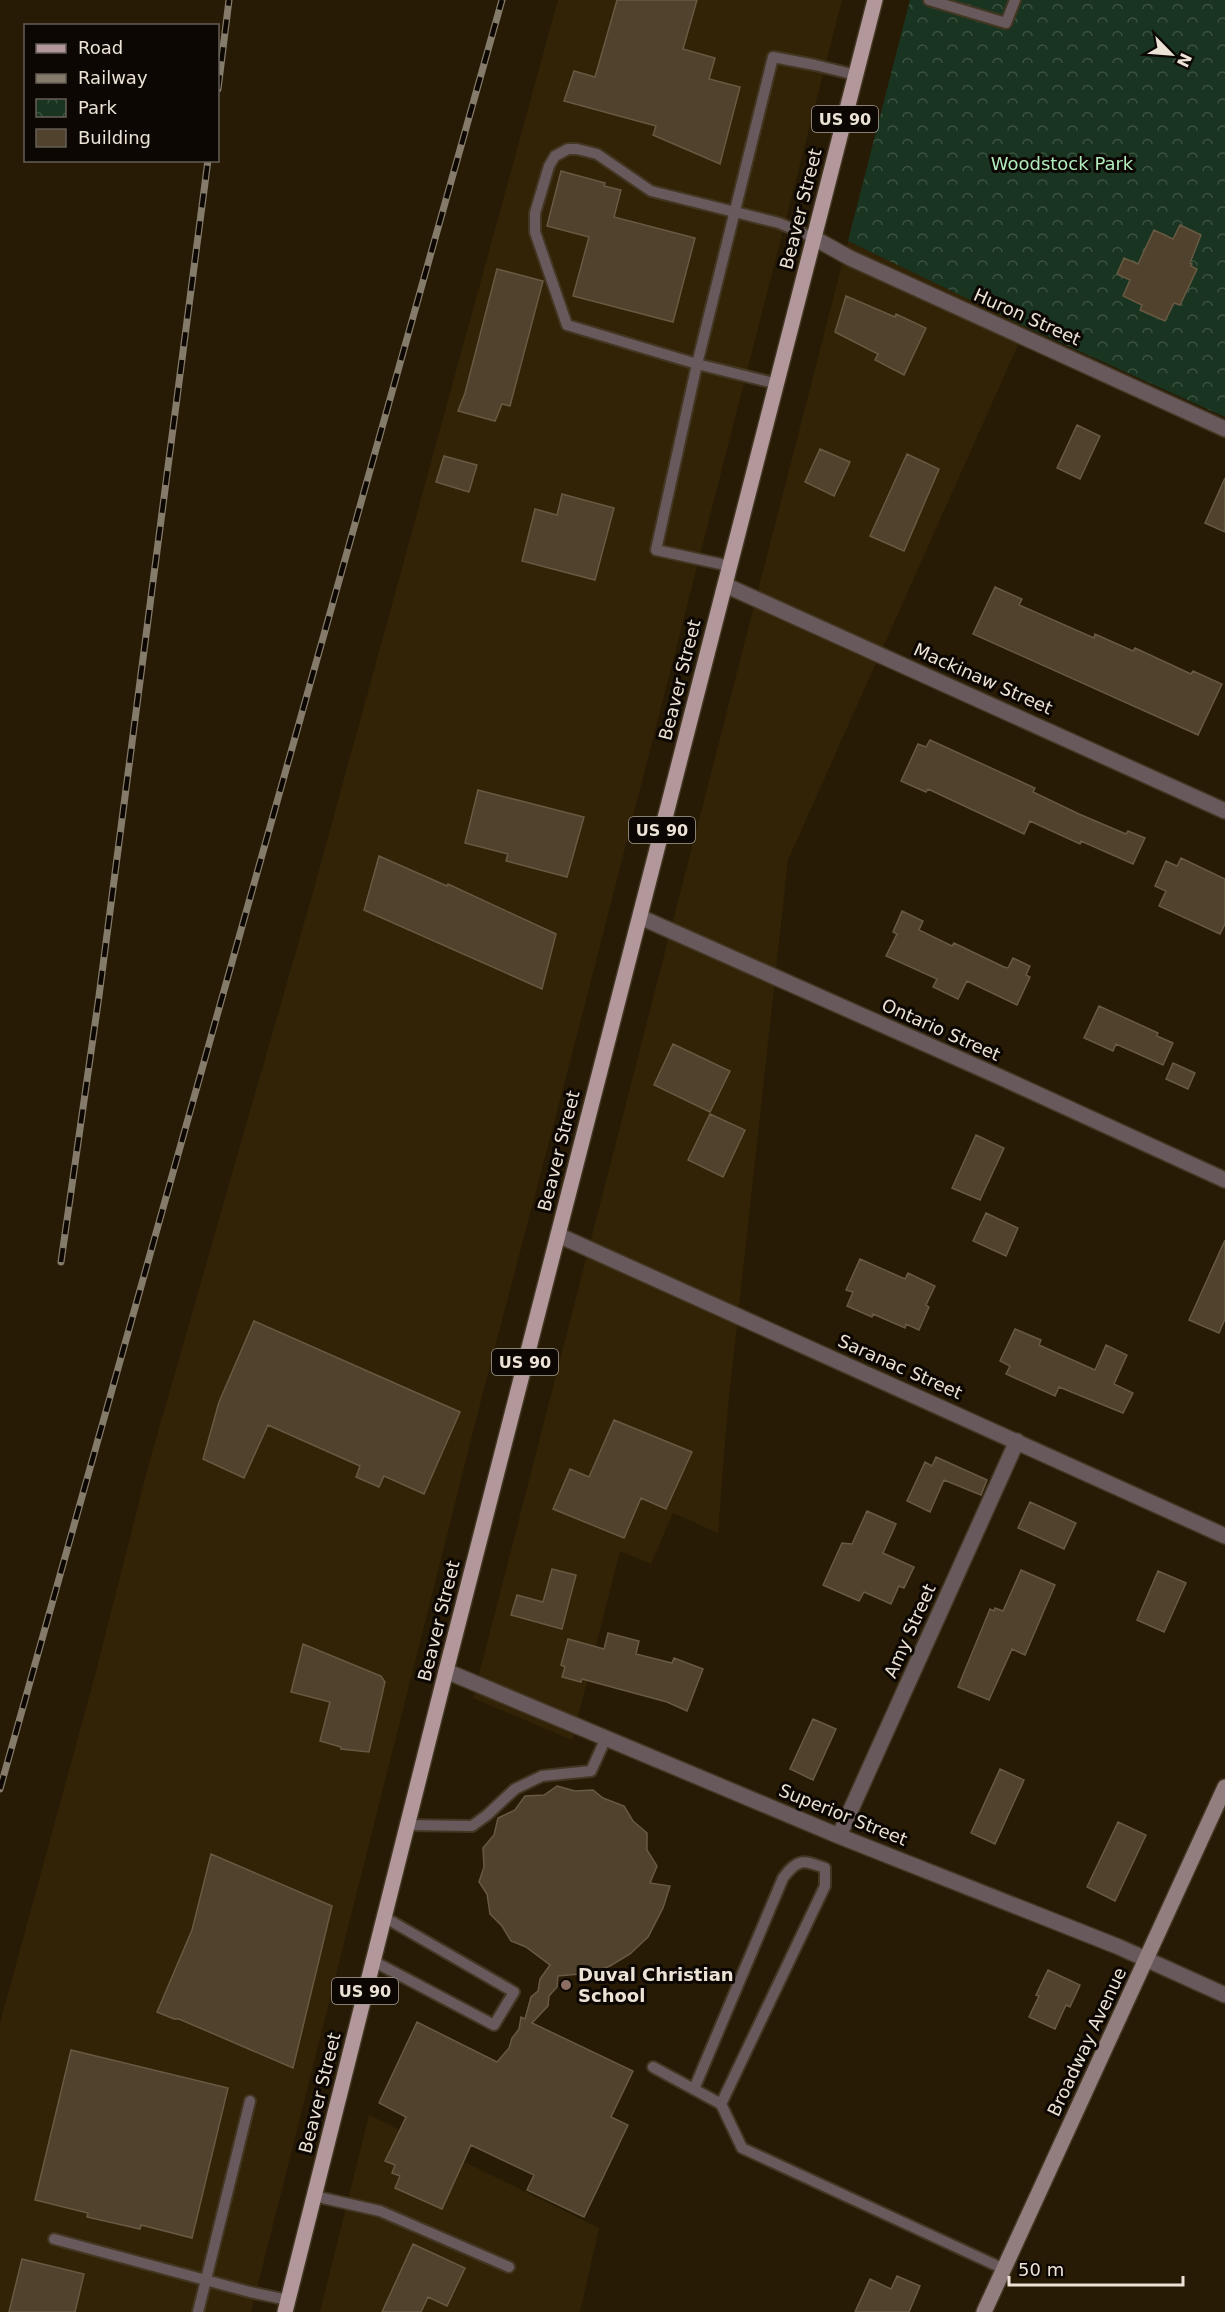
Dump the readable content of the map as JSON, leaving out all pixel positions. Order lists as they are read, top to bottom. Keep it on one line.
{"streets":{"main road":["US 90","Beaver Street"],"street":["Huron Street","Mackinaw Street","Ontario Street","Saranac Street","Amy Street","Superior Street","Broadway Avenue"]},"crossings":[["Beaver Street","Huron Street"],["Beaver Street","Mackinaw Street"],["Beaver Street","Ontario Street"],["Beaver Street","Saranac Street"],["Beaver Street","Superior Street"],["Saranac Street","Amy Street"],["Amy Street","Superior Street"],["Superior Street","Broadway Avenue"]],"parks":["Woodstock Park"],"places":["Duval Christian School"],"legend":["Road","Railway","Park","Building"],"scale_bar":"50 m","north":"bottom right"}
